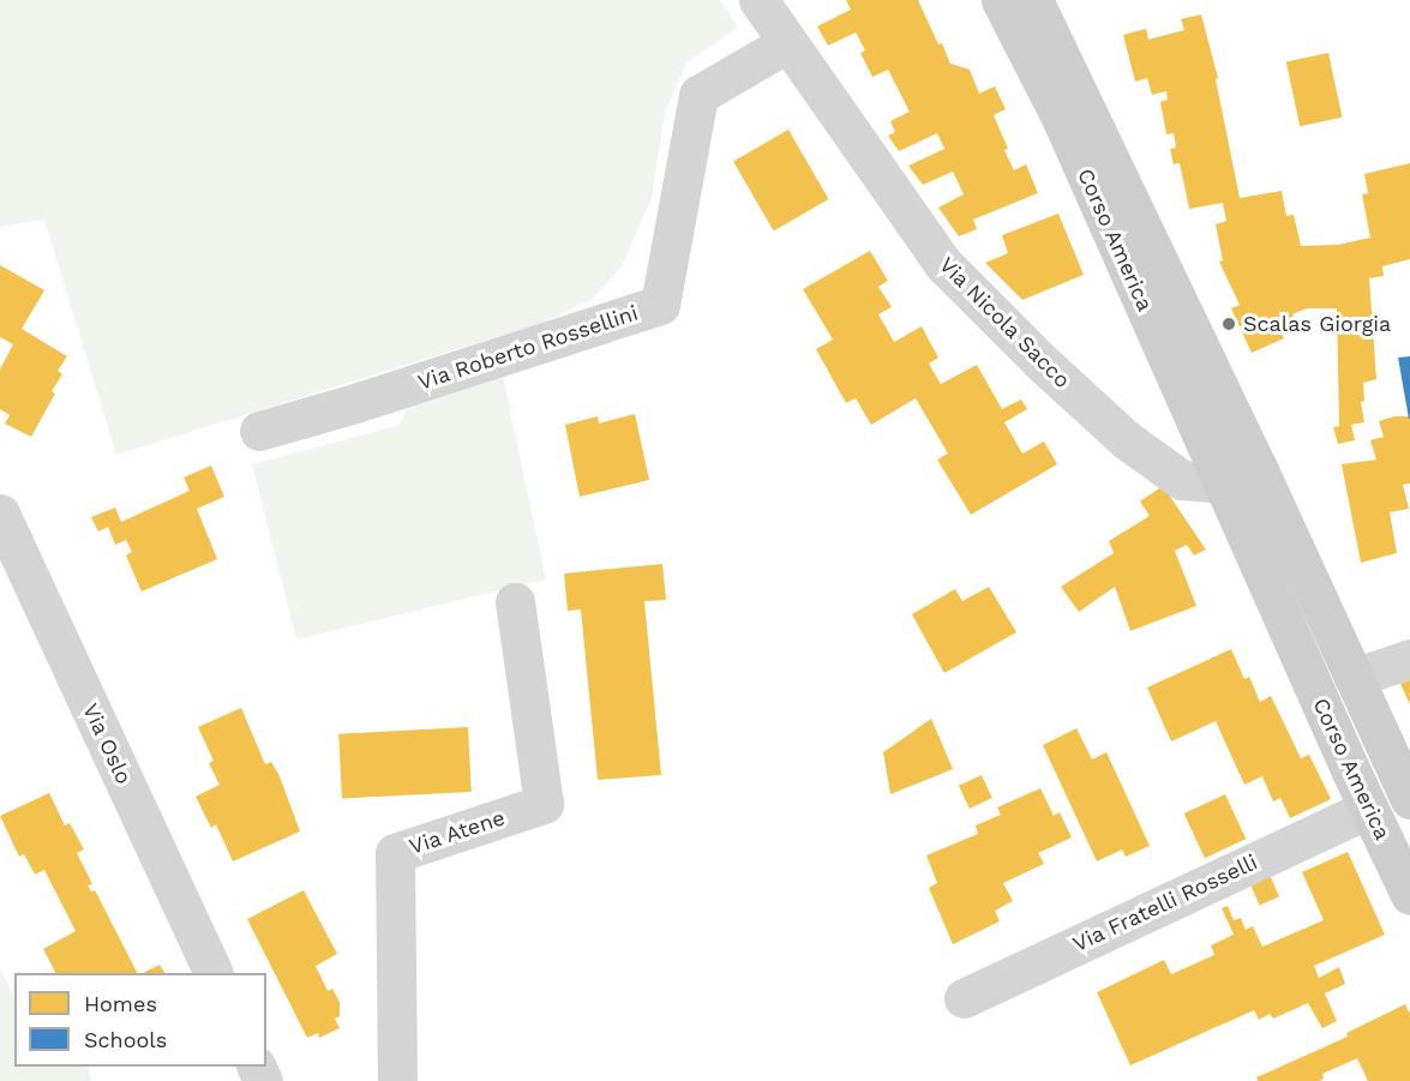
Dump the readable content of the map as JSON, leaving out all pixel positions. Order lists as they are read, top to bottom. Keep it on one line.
{"streets":{"street":["Corso America","Via Nicola Sacco","Via Roberto Rossellini","Via Oslo","Via Atene","Via Fratelli Rosselli"]},"crossings":[["Corso America","Via Nicola Sacco"],["Corso America","Via Fratelli Rosselli"],["Via Nicola Sacco","Via Roberto Rossellini"]],"places":["Scalas Giorgia"],"legend":["Homes","Schools"]}
